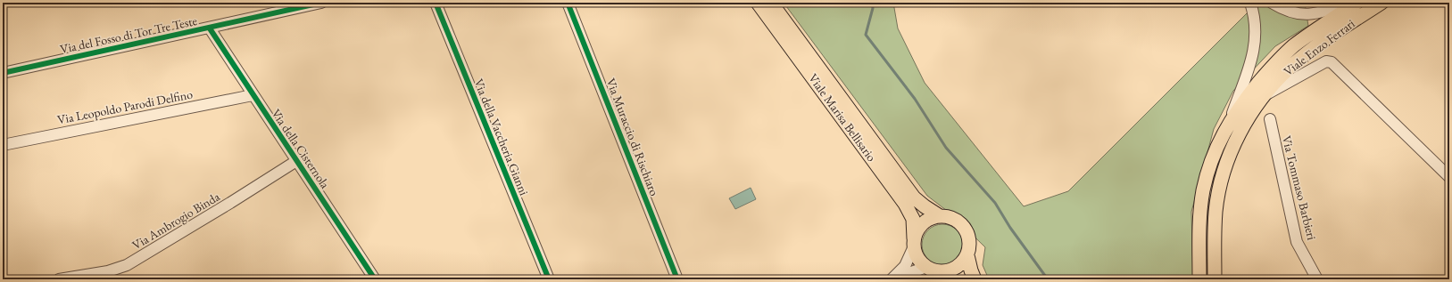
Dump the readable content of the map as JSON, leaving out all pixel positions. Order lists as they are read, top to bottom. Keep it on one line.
{"streets":{"main road":["Viale Enzo Ferrari","Viale Marisa Bellisario"],"street":["Via del Fosso di Tor Tre Teste","Via Leopoldo Parodi Delfino","Via della Vaccheria Gianni","Via Muraccio di Rischiaro","Via della Cisternola","Via Tommaso Barbieri","Via Ambrogio Binda"]},"crossings":[["Via del Fosso di Tor Tre Teste","Via della Cisternola"],["Via Leopoldo Parodi Delfino","Via della Cisternola"],["Via della Cisternola","Via Ambrogio Binda"]]}
